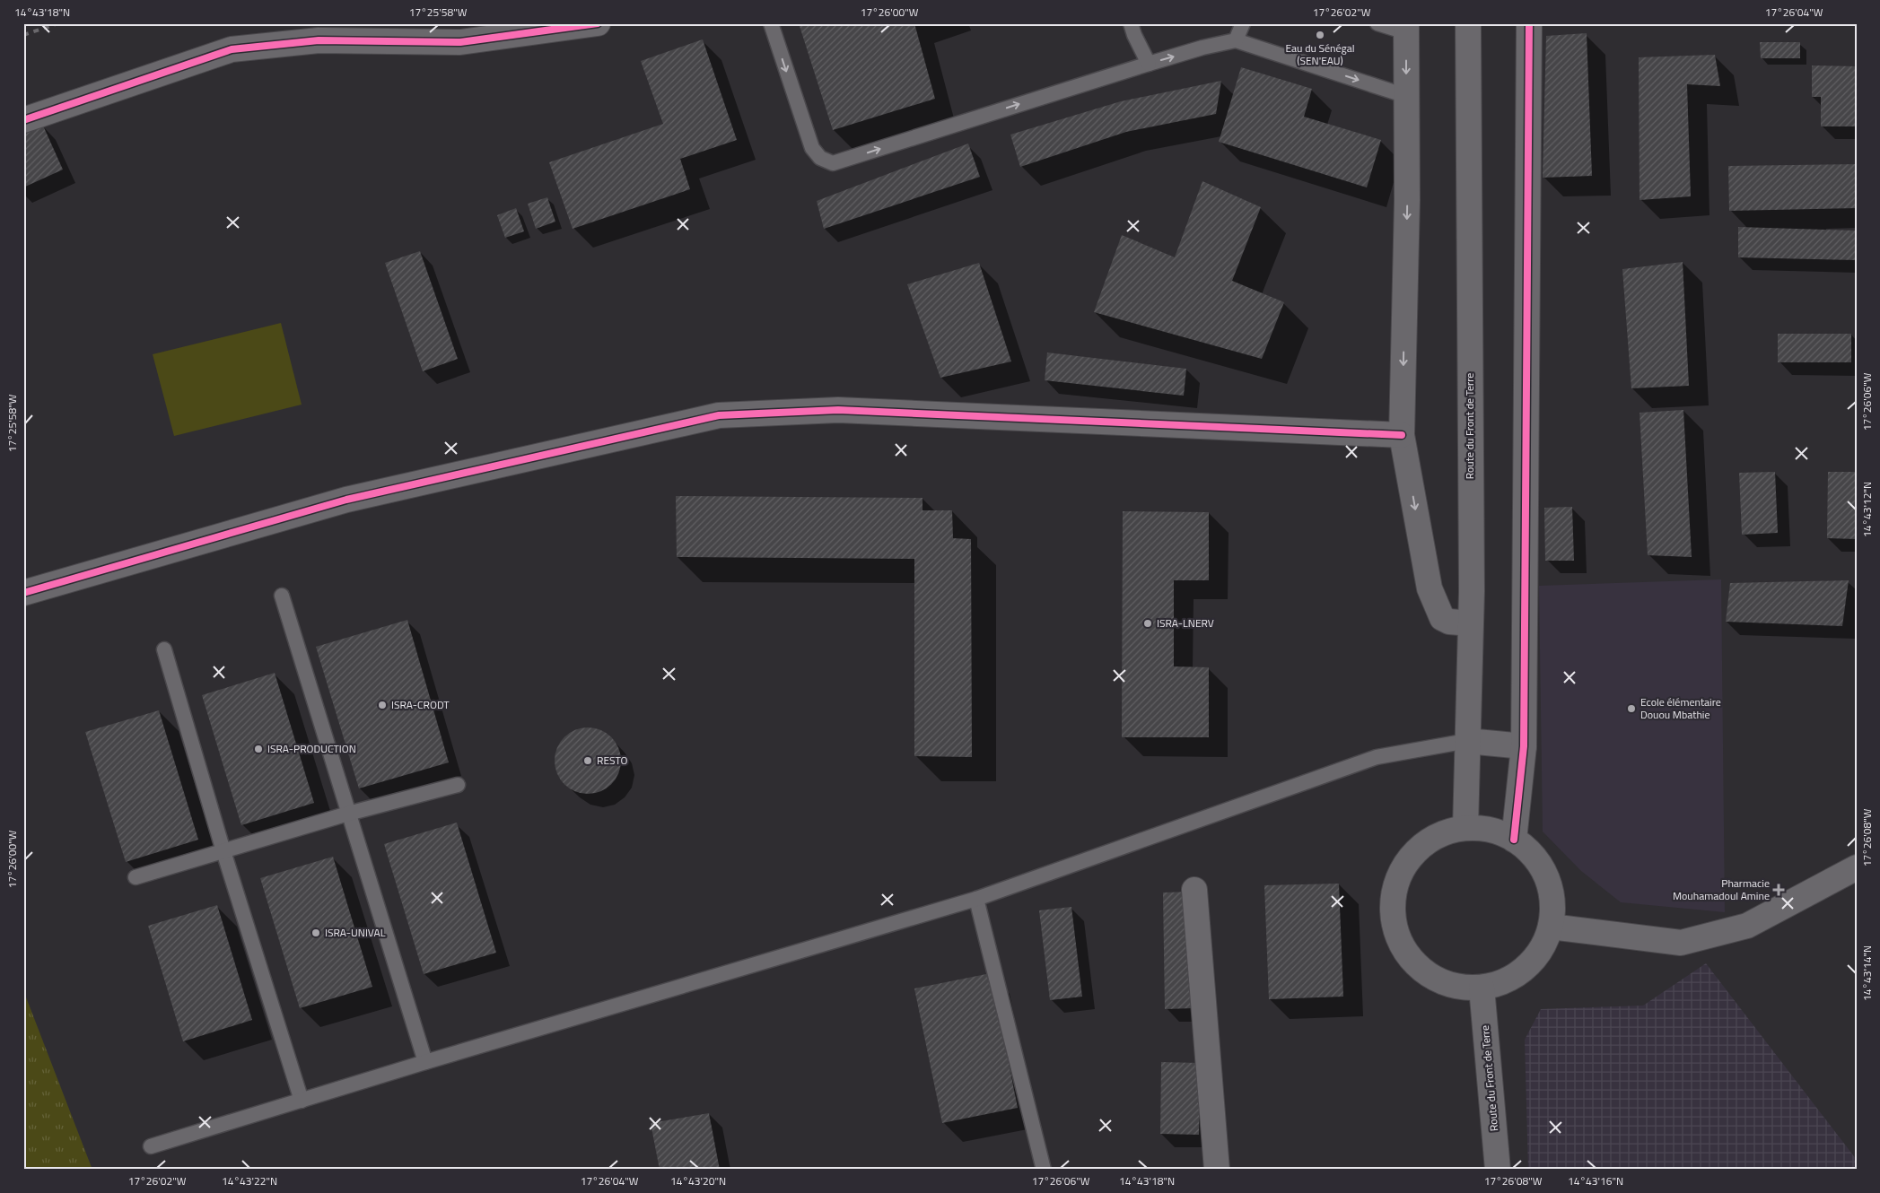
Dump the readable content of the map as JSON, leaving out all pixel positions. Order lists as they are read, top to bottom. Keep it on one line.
{"streets":{"street":["Route du Front de Terre"]},"places":{"other":["Eau du Sénégal (SEN'EAU)","ISRA-LNERV","ISRA-CRODT","Ecole élémentaire Douou Mbathie","ISRA-PRODUCTION","RESTO","ISRA-UNIVAL"],"health":["Pharmacie Mouhamadoul Amine"]},"coordinates":["14°43'18\"N","17°25'58\"W","17°26'00\"W","17°26'02\"W","17°26'04\"W","17°26'06\"W","14°43'12\"N","17°26'08\"W","14°43'14\"N","14°43'22\"N","14°43'20\"N","14°43'16\"N"]}
